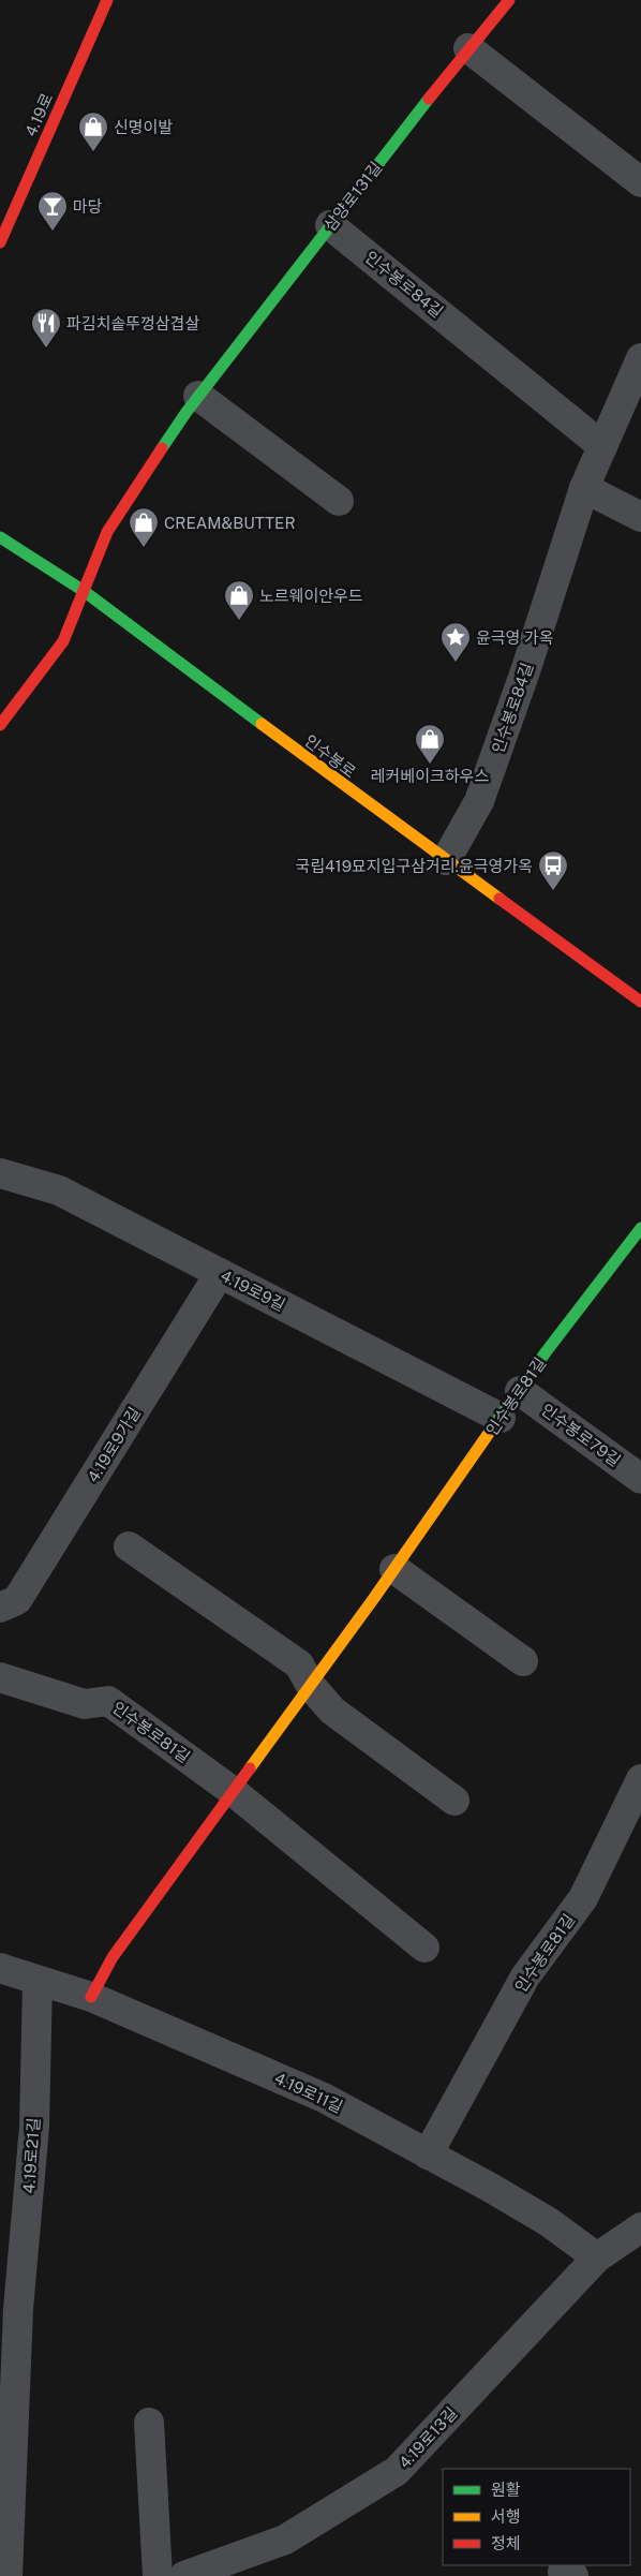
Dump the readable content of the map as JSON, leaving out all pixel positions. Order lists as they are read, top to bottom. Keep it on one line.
{"streets":{"street":["4.19로","삼양로131길","인수봉로84길","인수봉로","4.19로9길","인수봉로81길","인수봉로79길","4.19로9가길","4.19로11길","4.19로21길","4.19로13길"]},"crossings":[["삼양로131길","인수봉로84길"],["삼양로131길","인수봉로"],["인수봉로84길","인수봉로"],["4.19로9길","인수봉로81길"],["4.19로9길","4.19로9가길"],["인수봉로81길","인수봉로79길"],["인수봉로81길","4.19로11길"],["4.19로11길","4.19로21길"],["4.19로11길","4.19로13길"]],"places":{"shop":["신명이발","CREAM&BUTTER","노르웨이안우드","레커베이크하우스"],"bar":["마당"],"restaurant":["파김치솥뚜껑삼겹살"],"place":["윤극영 가옥"],"bus stop":["국립419묘지입구삼거리.윤극영가옥"]},"legend":["원활","서행","정체"]}
